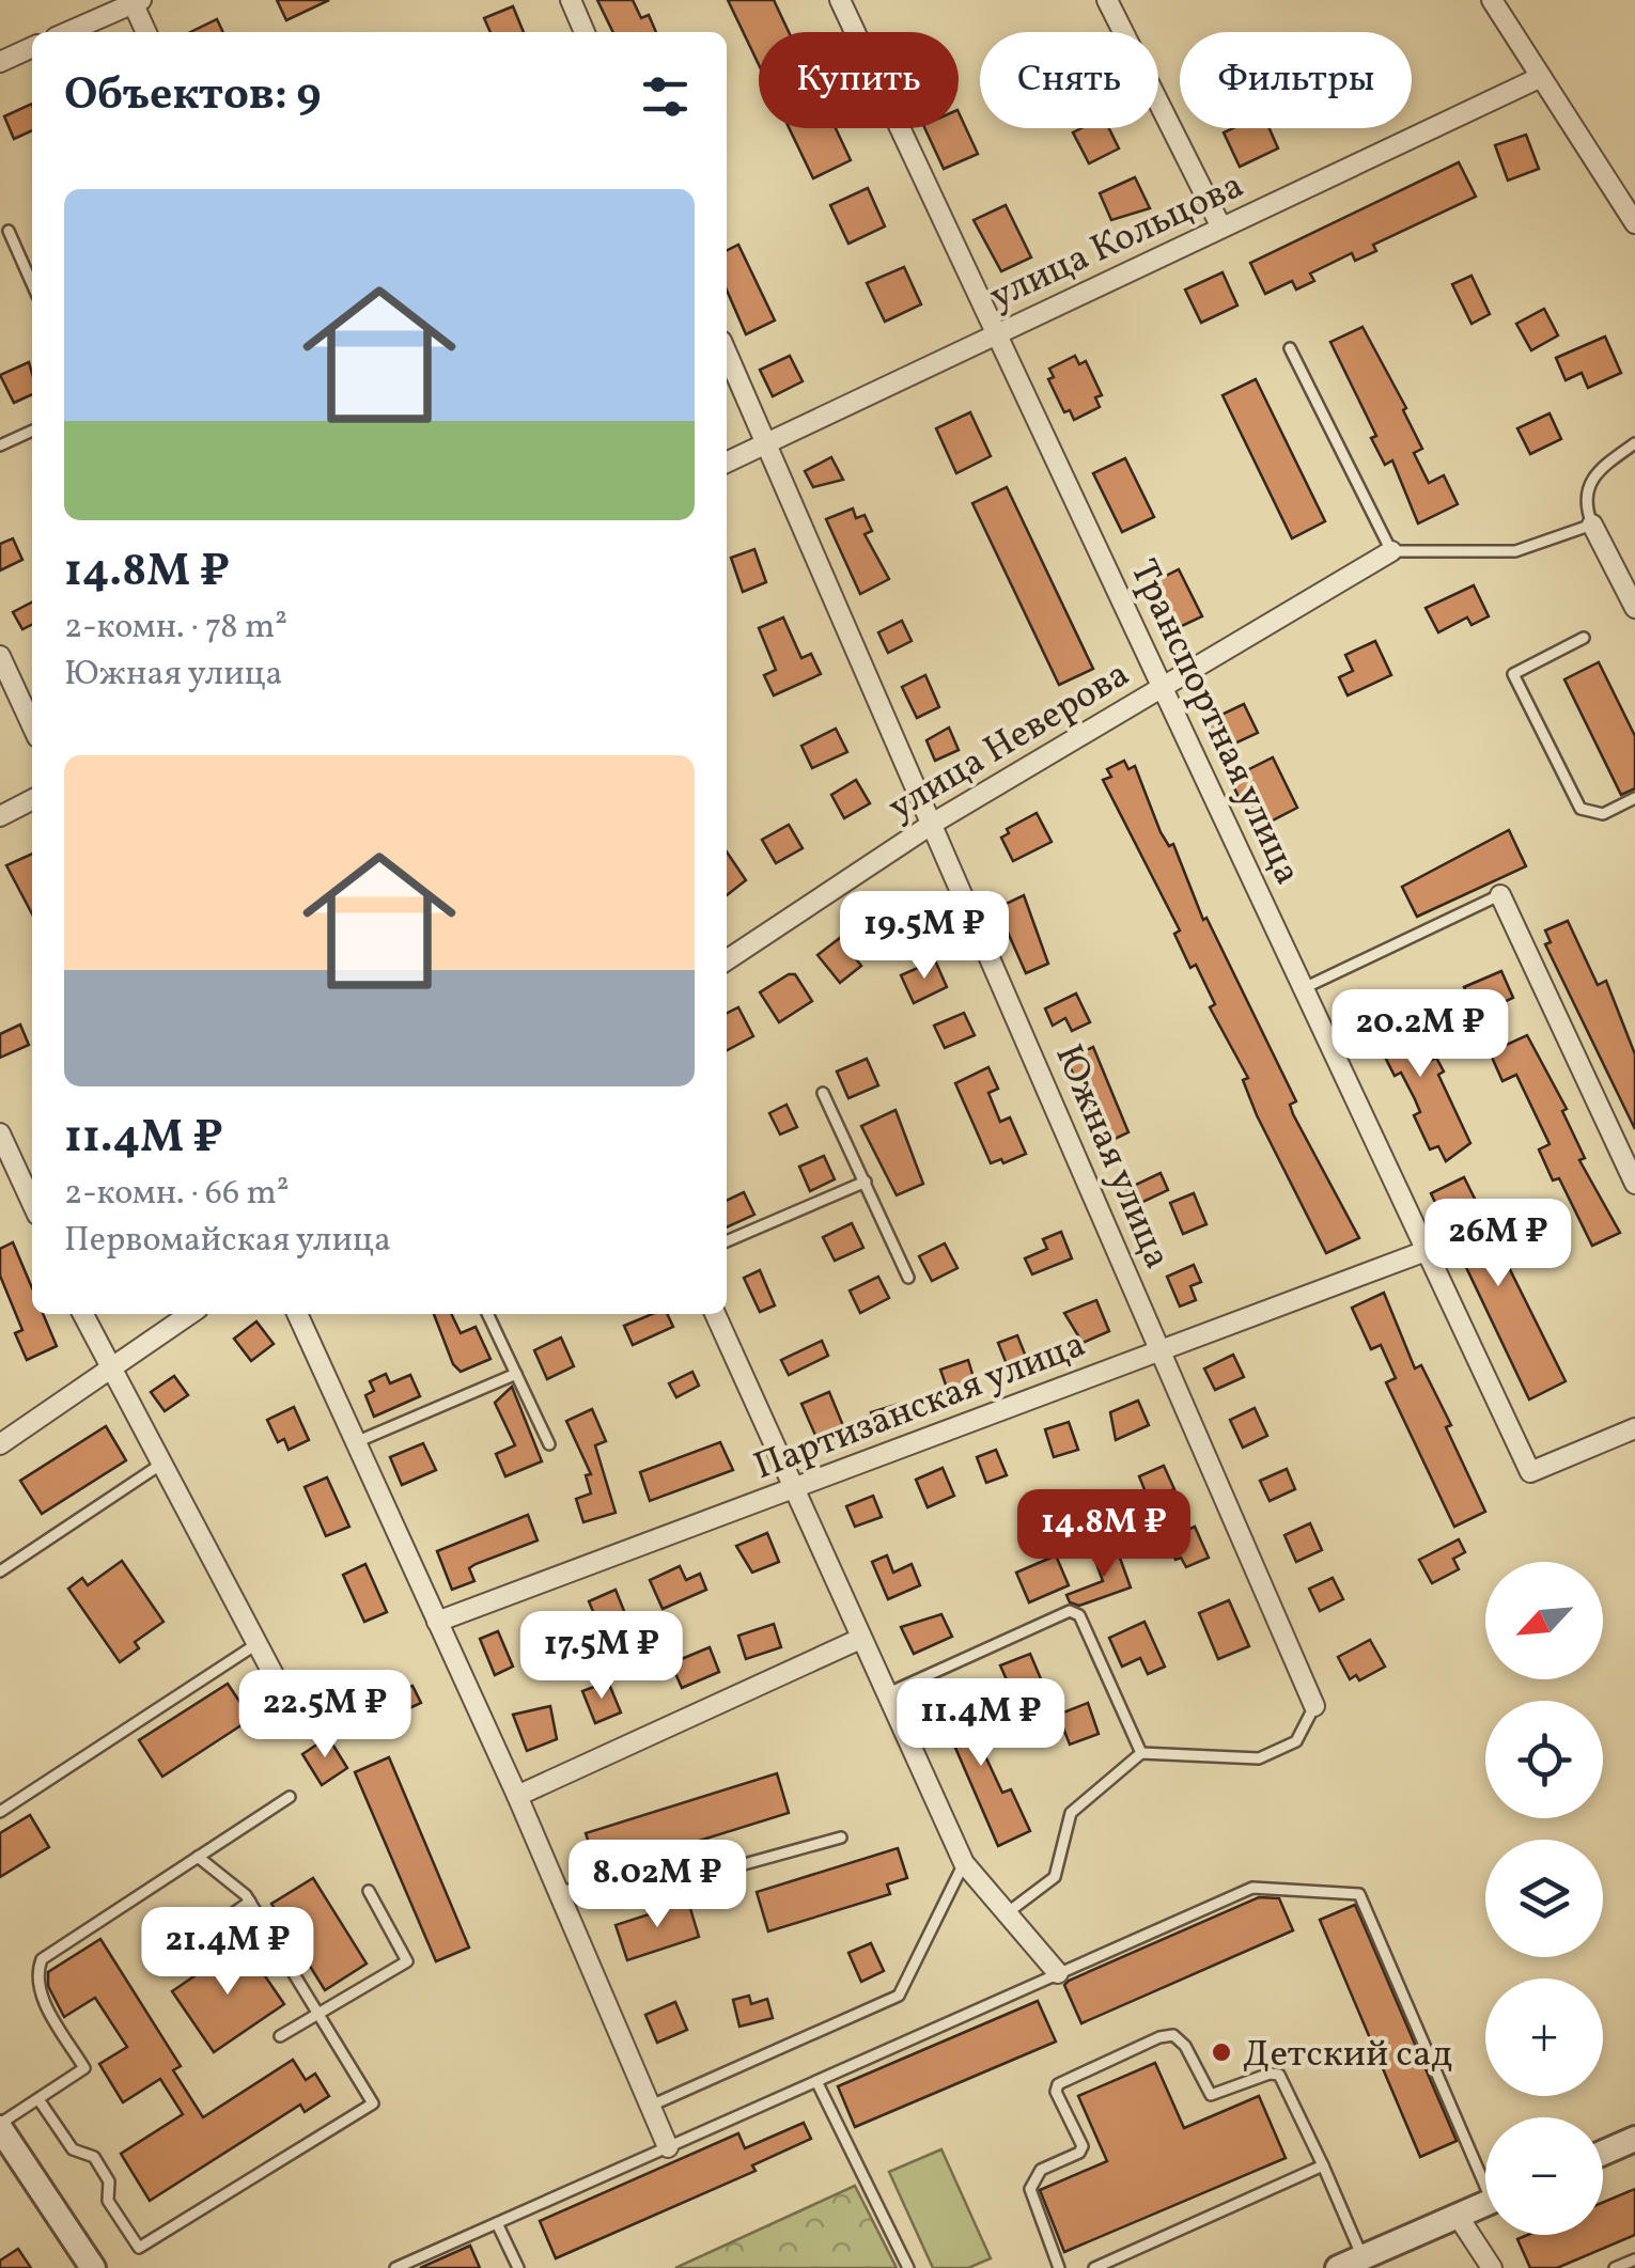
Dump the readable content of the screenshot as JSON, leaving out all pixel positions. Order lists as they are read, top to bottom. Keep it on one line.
{"streets":{"street":["улица Кольцова","Транспортная улица","улица Неверова","Южная улица","Партизанская улица"]},"crossings":[["улица Кольцова","Транспортная улица"],["улица Кольцова","Южная улица"],["Транспортная улица","улица Неверова"],["Транспортная улица","Партизанская улица"],["улица Неверова","Южная улица"],["Южная улица","Партизанская улица"]],"places":["Детский сад"],"north":"bottom left","page":{"chip":["Купить","Снять","Фильтры"],"heading":"Объектов: 9","list":[{"name":"14.8M ₽","note":"2-комн. · 78 m² · Южная улица"},{"name":"11.4M ₽","note":"2-комн. · 66 m² · Первомайская улица"}],"price":["19.5M ₽","20.2M ₽","26M ₽","14.8M ₽","17.5M ₽","22.5M ₽","11.4M ₽","8.02M ₽","21.4M ₽"],"map_buttons":["+","−"]}}
